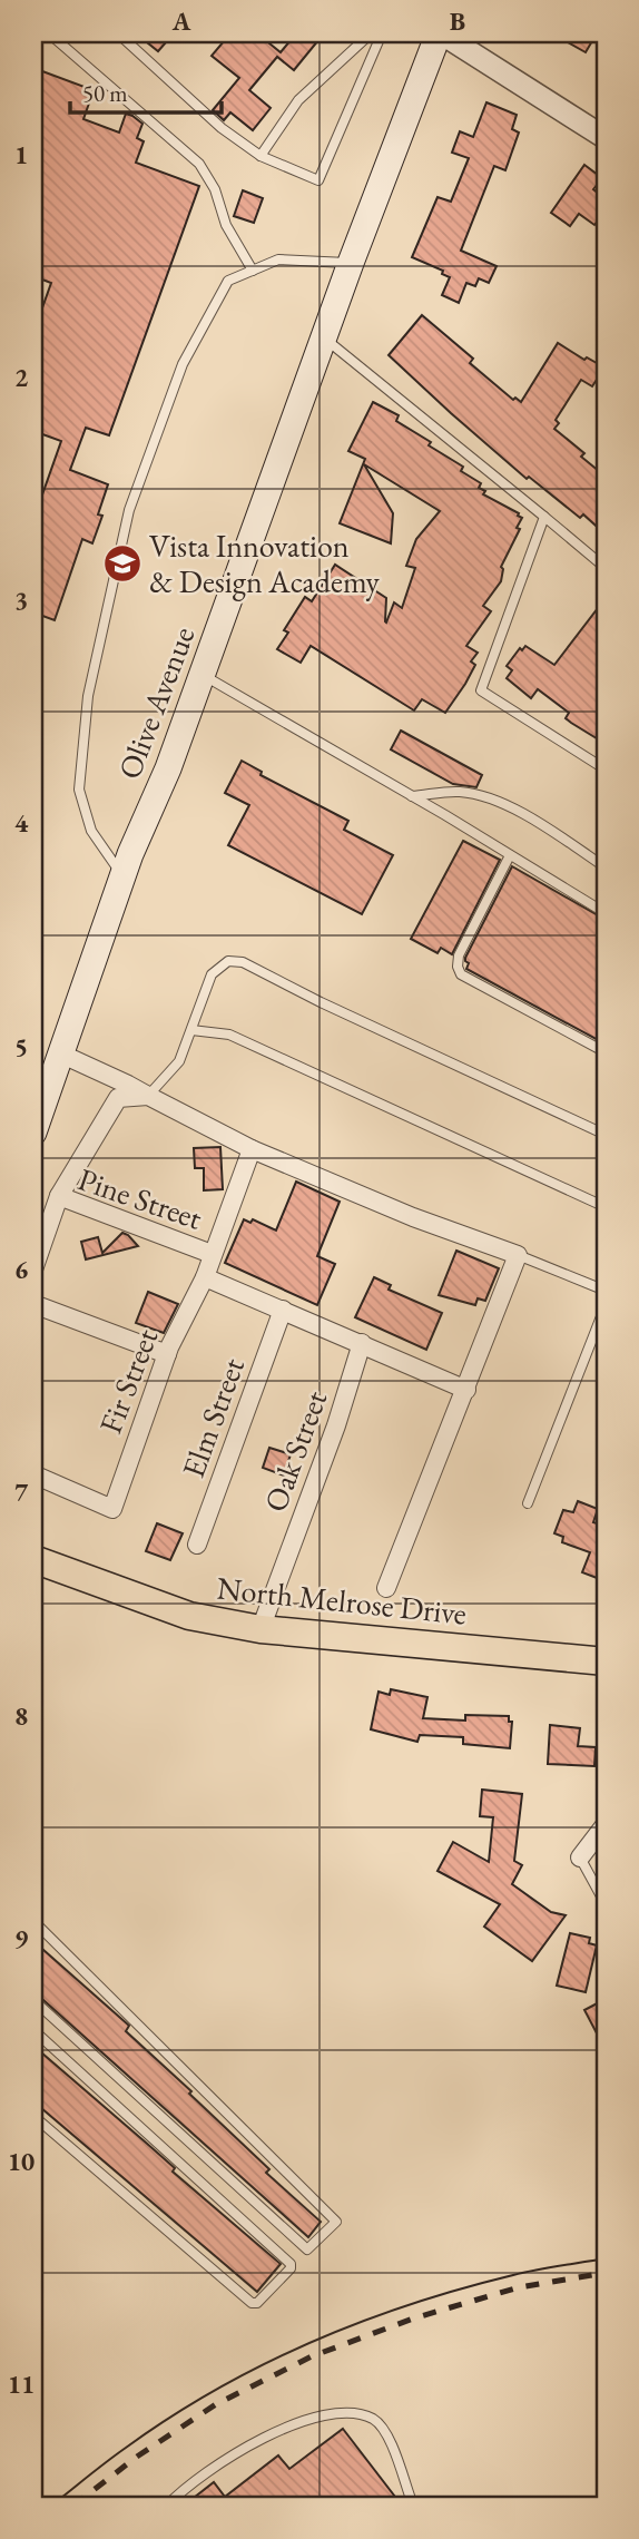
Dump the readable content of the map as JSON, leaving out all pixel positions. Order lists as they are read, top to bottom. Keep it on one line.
{"streets":{"main road":["Olive Avenue","North Melrose Drive"],"street":["Pine Street","Fir Street","Elm Street","Oak Street"]},"crossings":[["Pine Street","Fir Street"],["Oak Street","North Melrose Drive"]],"places":{"school or university":["Vista Innovation & Design Academy"]},"scale_bar":"50 m","grid":{"columns":["A","B"],"rows":["1","2","3","4","5","6","7","8","9","10","11"]}}
